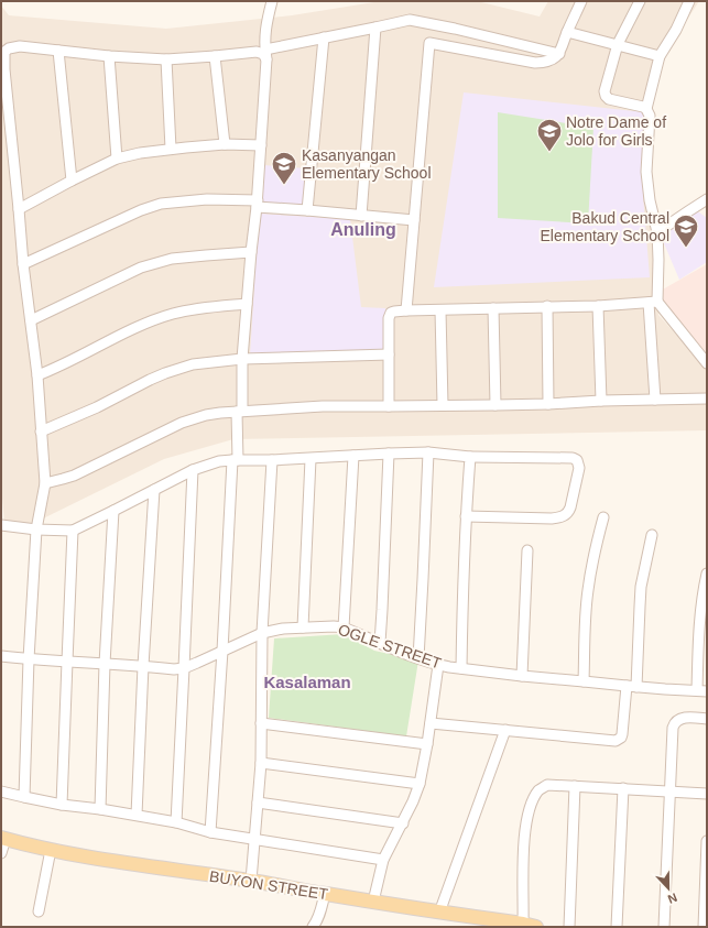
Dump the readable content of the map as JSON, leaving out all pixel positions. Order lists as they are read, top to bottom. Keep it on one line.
{"streets":{"main road":["BUYON STREET"],"street":["OGLE STREET"]},"districts":["Anuling","Kasalaman"],"places":{"school or university":["Notre Dame of Jolo for Girls","Kasanyangan Elementary School","Bakud Central Elementary School"]},"north":"bottom"}
